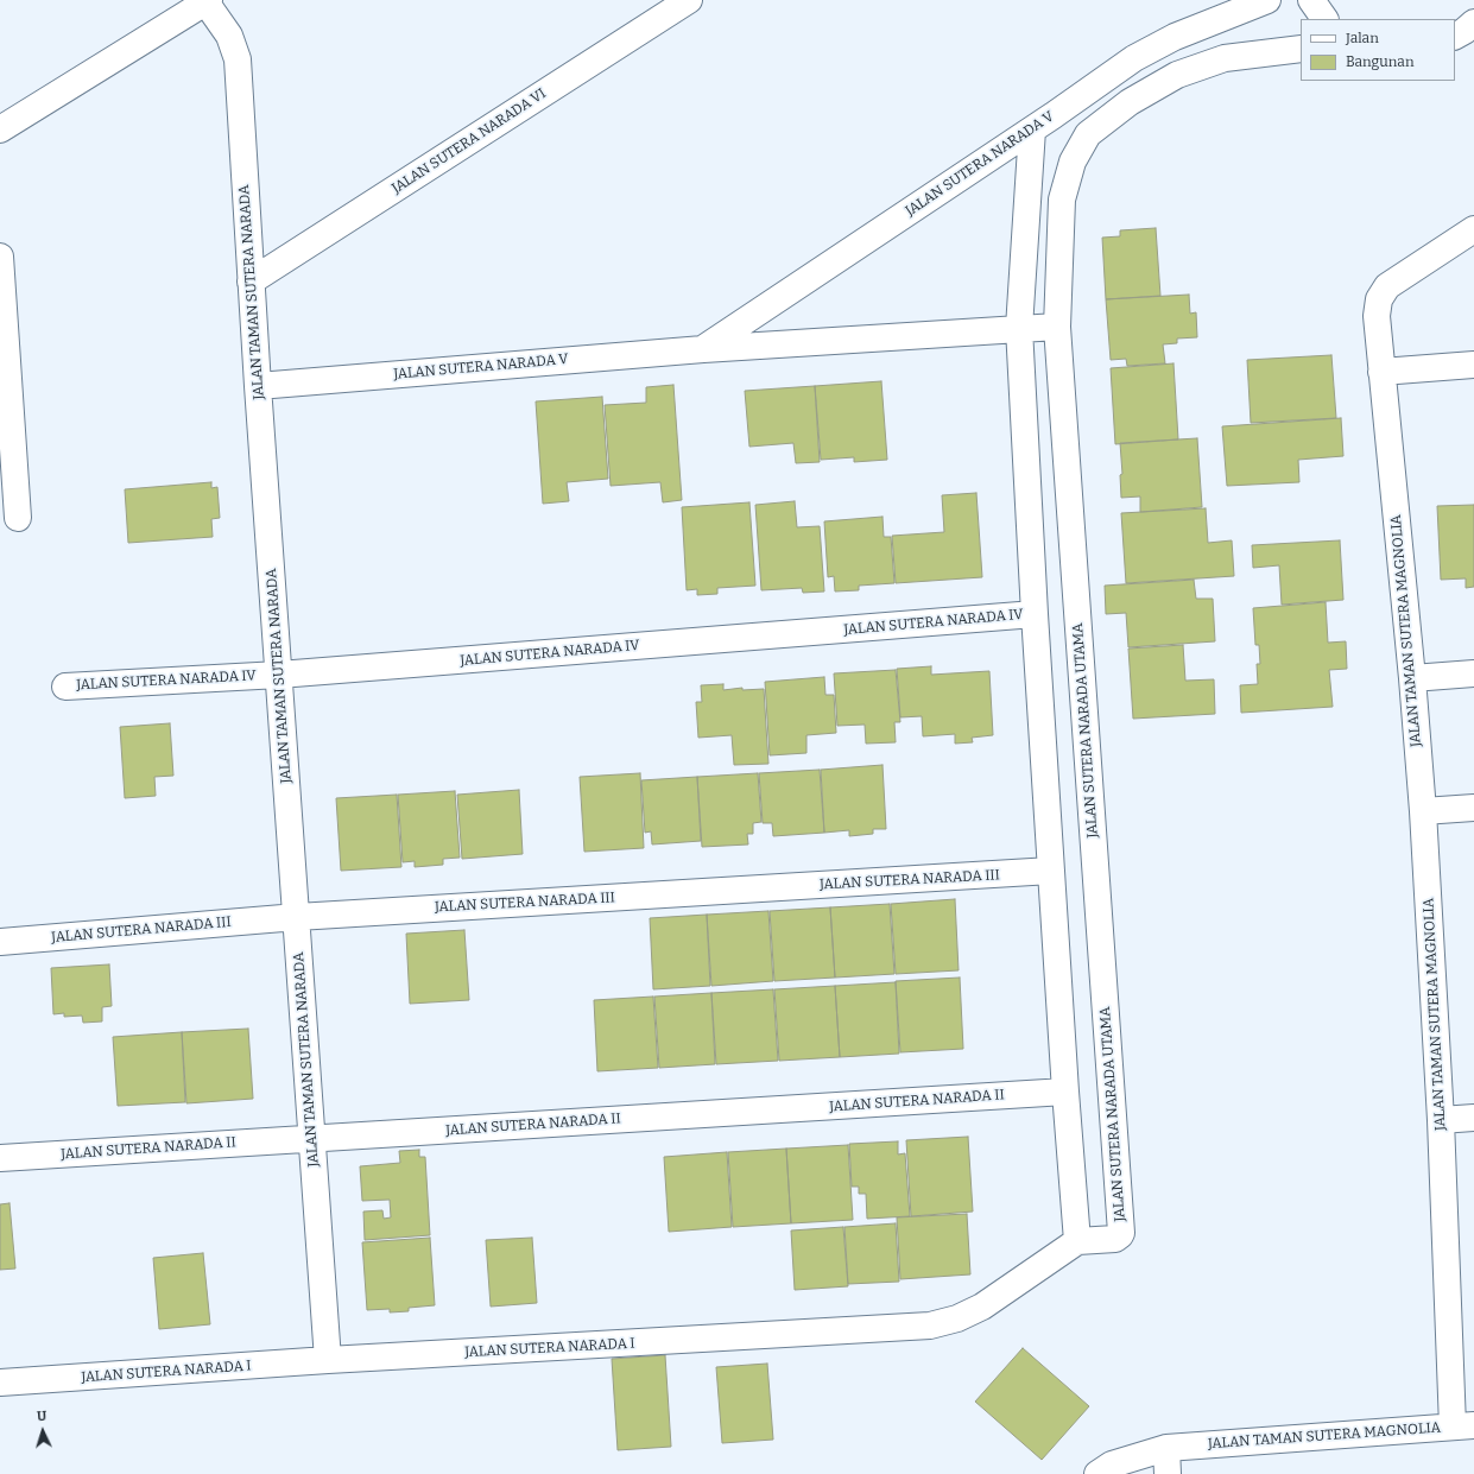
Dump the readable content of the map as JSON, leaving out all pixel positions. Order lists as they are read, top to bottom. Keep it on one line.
{"streets":{"street":["JALAN SUTERA NARADA VI","JALAN SUTERA NARADA V","JALAN TAMAN SUTERA NARADA","JALAN SUTERA NARADA IV","JALAN TAMAN SUTERA MAGNOLIA","JALAN SUTERA NARADA UTAMA","JALAN SUTERA NARADA III","JALAN SUTERA NARADA II","JALAN SUTERA NARADA I"]},"crossings":[["JALAN SUTERA NARADA VI","JALAN TAMAN SUTERA NARADA"],["JALAN SUTERA NARADA V","JALAN TAMAN SUTERA NARADA"],["JALAN SUTERA NARADA V","JALAN SUTERA NARADA UTAMA"],["JALAN TAMAN SUTERA NARADA","JALAN SUTERA NARADA IV"],["JALAN TAMAN SUTERA NARADA","JALAN SUTERA NARADA III"],["JALAN TAMAN SUTERA NARADA","JALAN SUTERA NARADA II"],["JALAN TAMAN SUTERA NARADA","JALAN SUTERA NARADA I"],["JALAN SUTERA NARADA UTAMA","JALAN SUTERA NARADA I"]],"legend":["Jalan","Bangunan"],"north":"top"}
